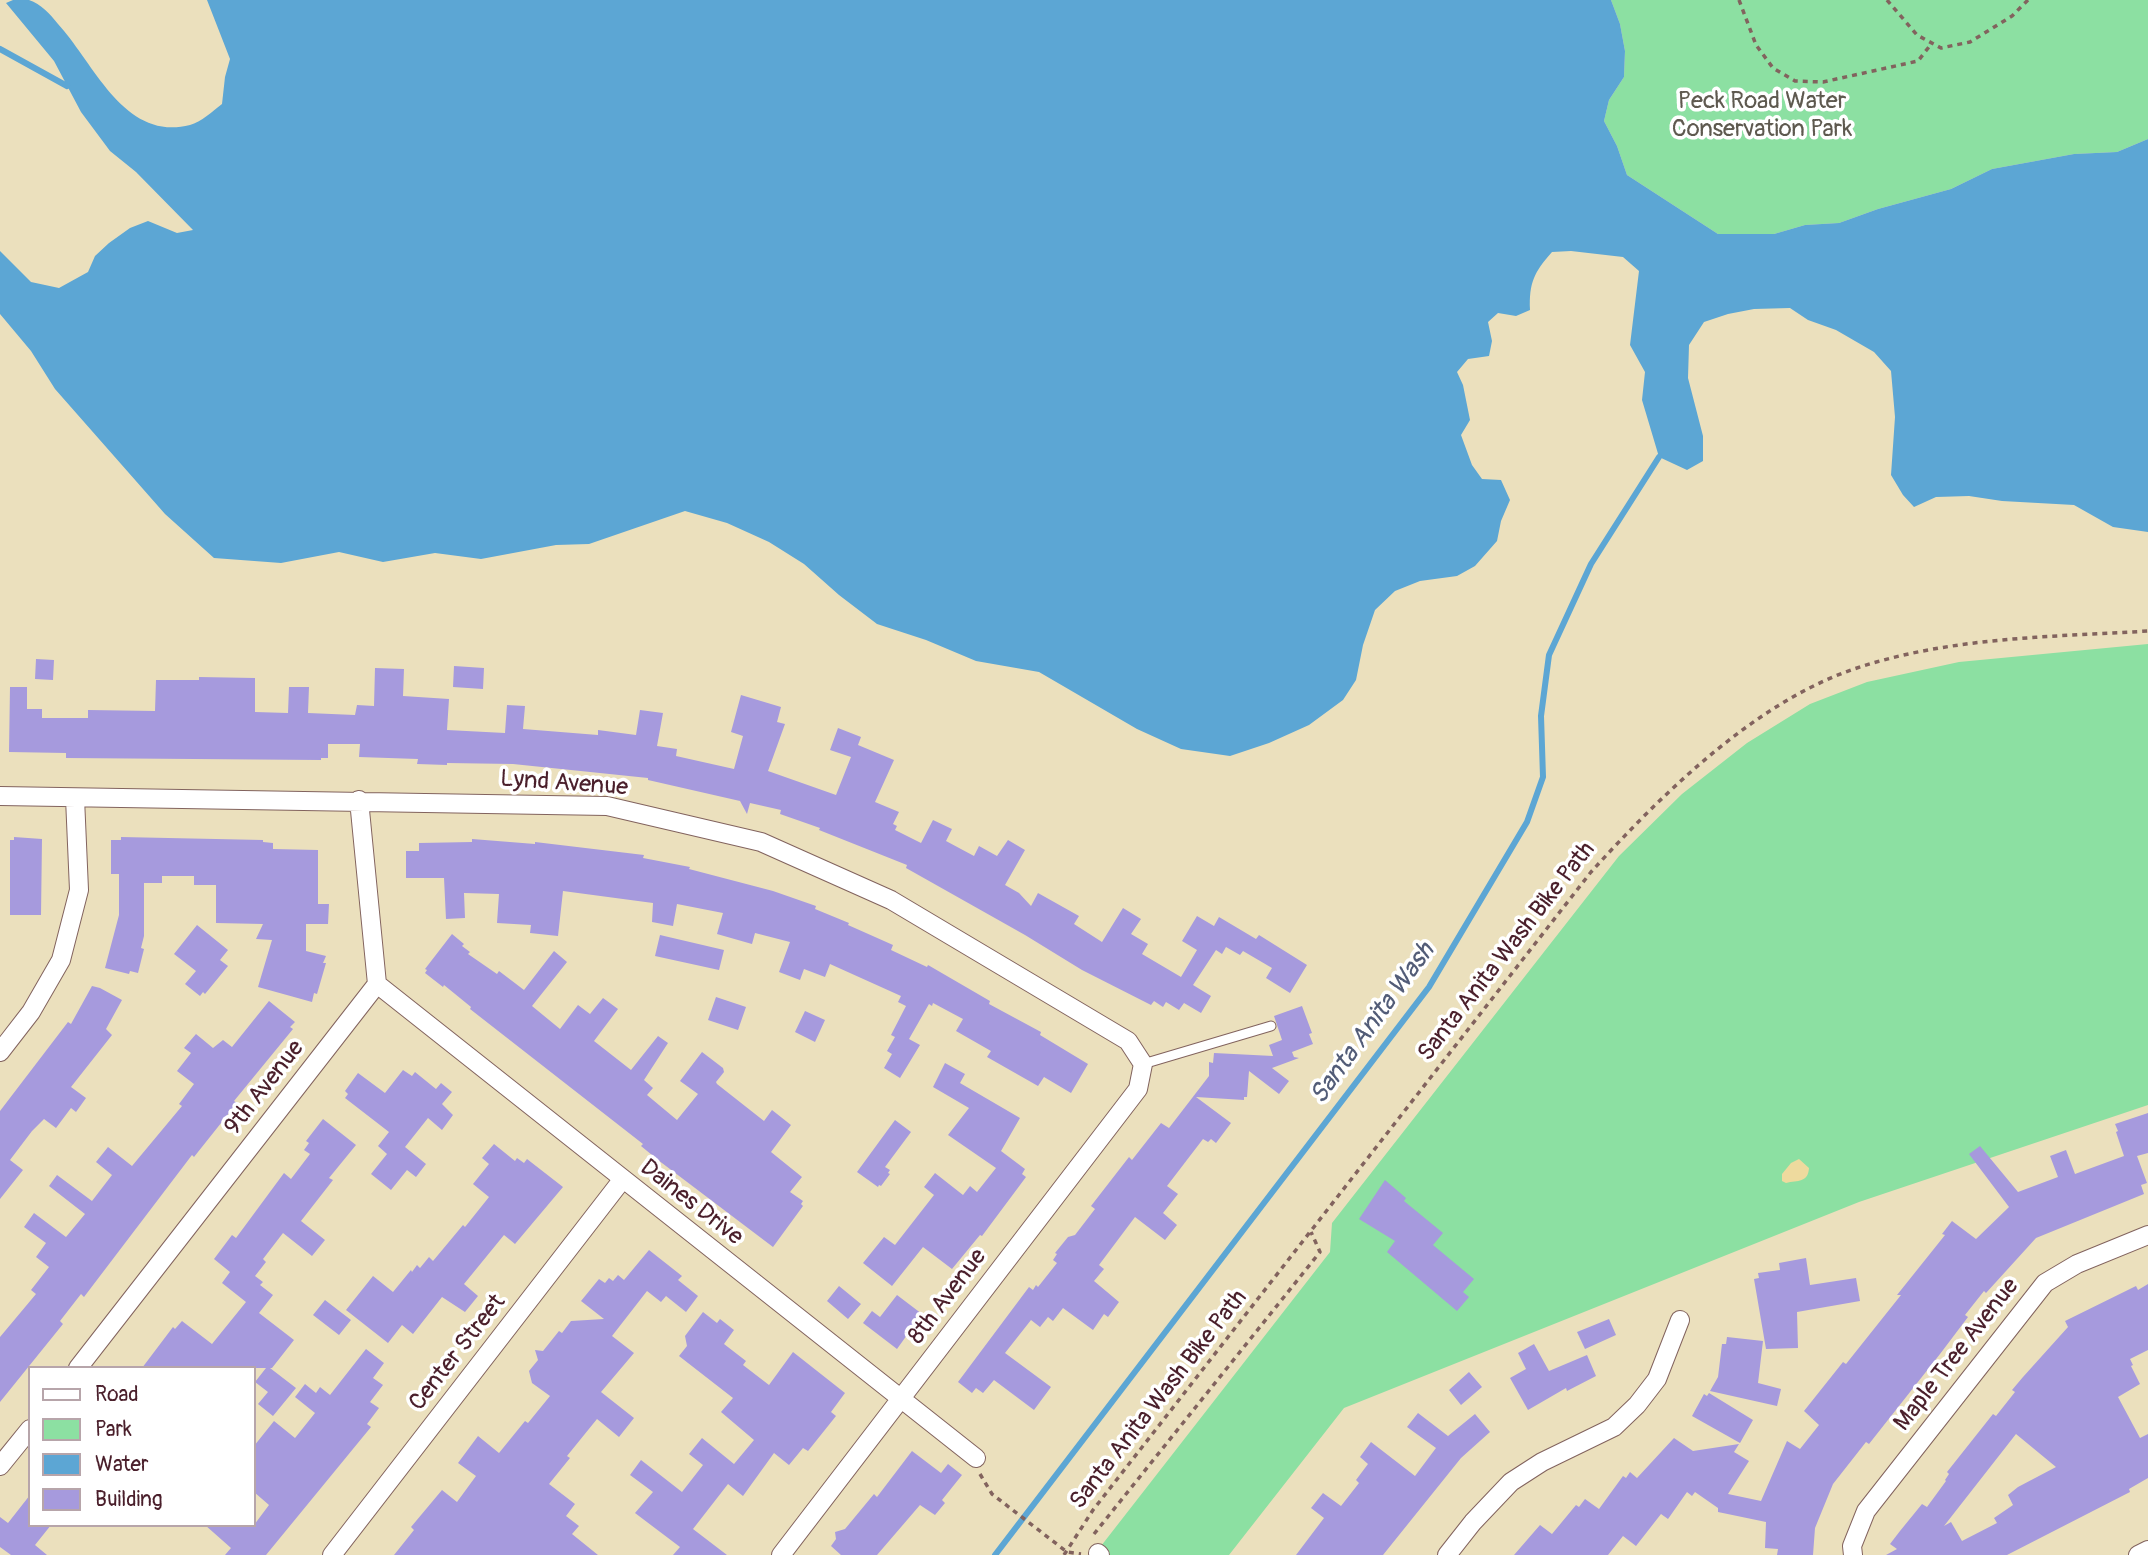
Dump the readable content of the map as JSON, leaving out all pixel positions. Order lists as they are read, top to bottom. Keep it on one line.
{"streets":{"street":["Lynd Avenue","9th Avenue","Daines Drive","8th Avenue","Center Street","Maple Tree Avenue"],"path":["Santa Anita Wash Bike Path"]},"crossings":[["Lynd Avenue","8th Avenue"],["9th Avenue","Daines Drive"],["Daines Drive","8th Avenue"],["Daines Drive","Center Street"]],"water":["Santa Anita Wash"],"parks":["Peck Road Water Conservation Park"],"legend":["Road","Park","Water","Building"]}
